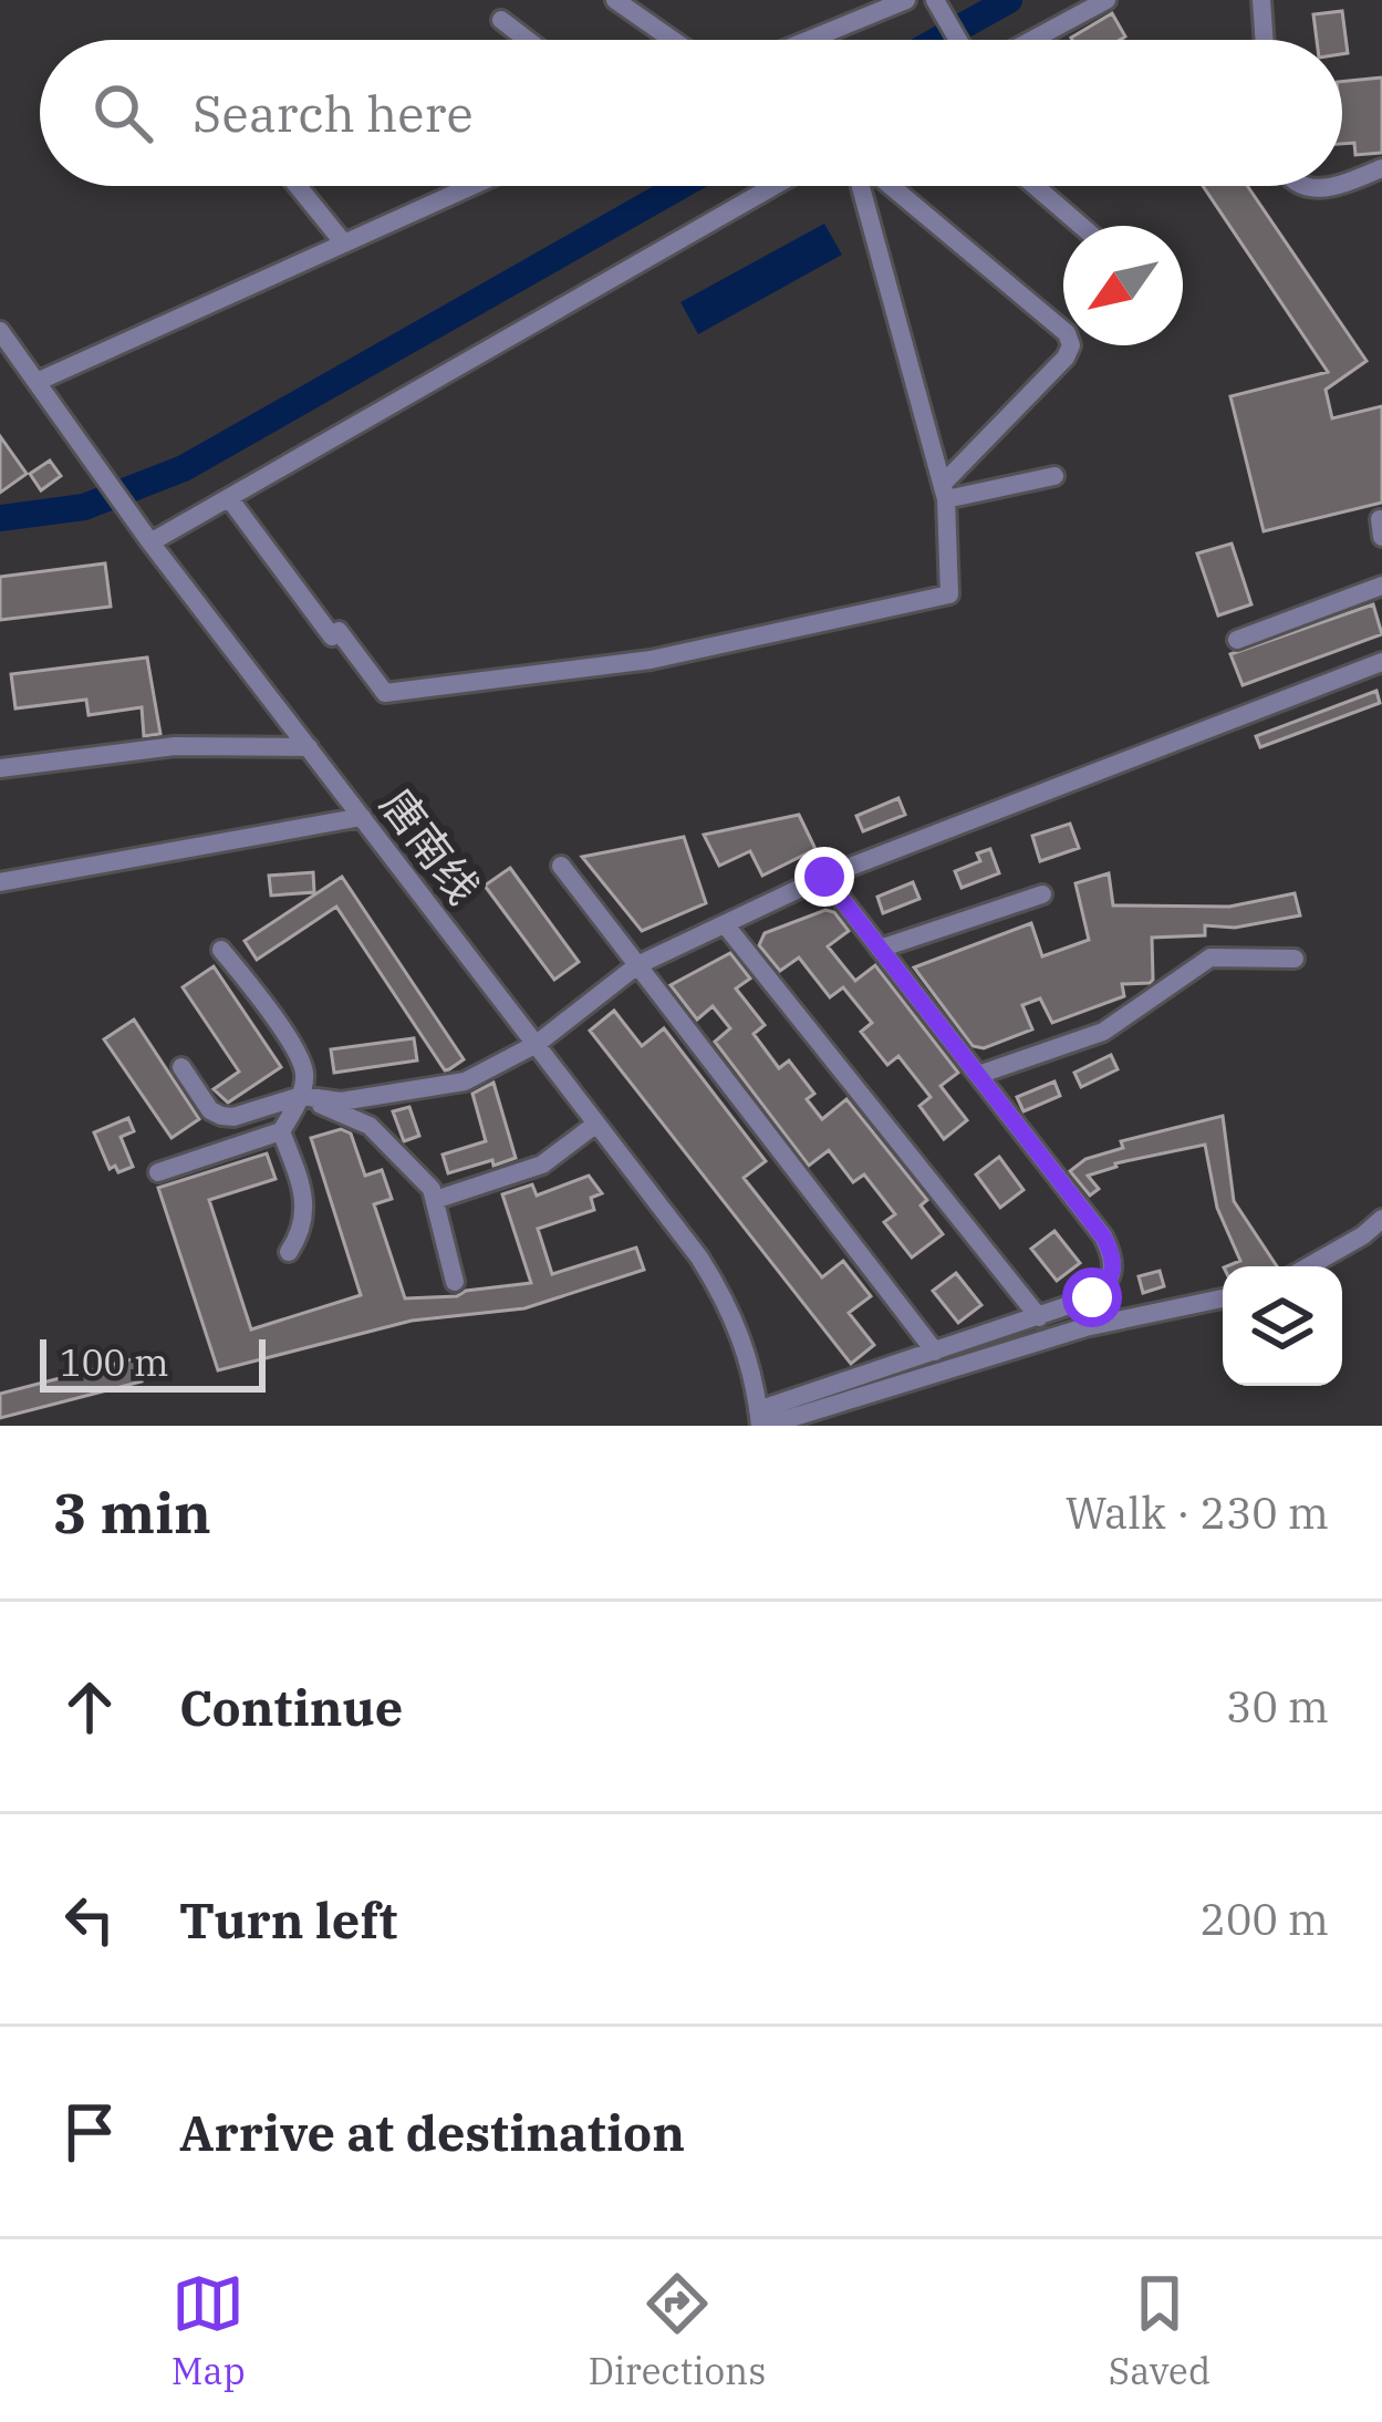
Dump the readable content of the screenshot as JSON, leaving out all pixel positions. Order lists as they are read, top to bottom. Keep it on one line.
{"streets":{"street":["唐南线"]},"scale_bar":"100 m","north":"bottom left","page":{"search":"Search here","scale":"100 m","heading":["3 min","Walk · 230 m"],"list":[["Continue","30 m"],["Turn left","200 m"],"Arrive at destination"],"nav":["Map","Directions","Saved"]}}
